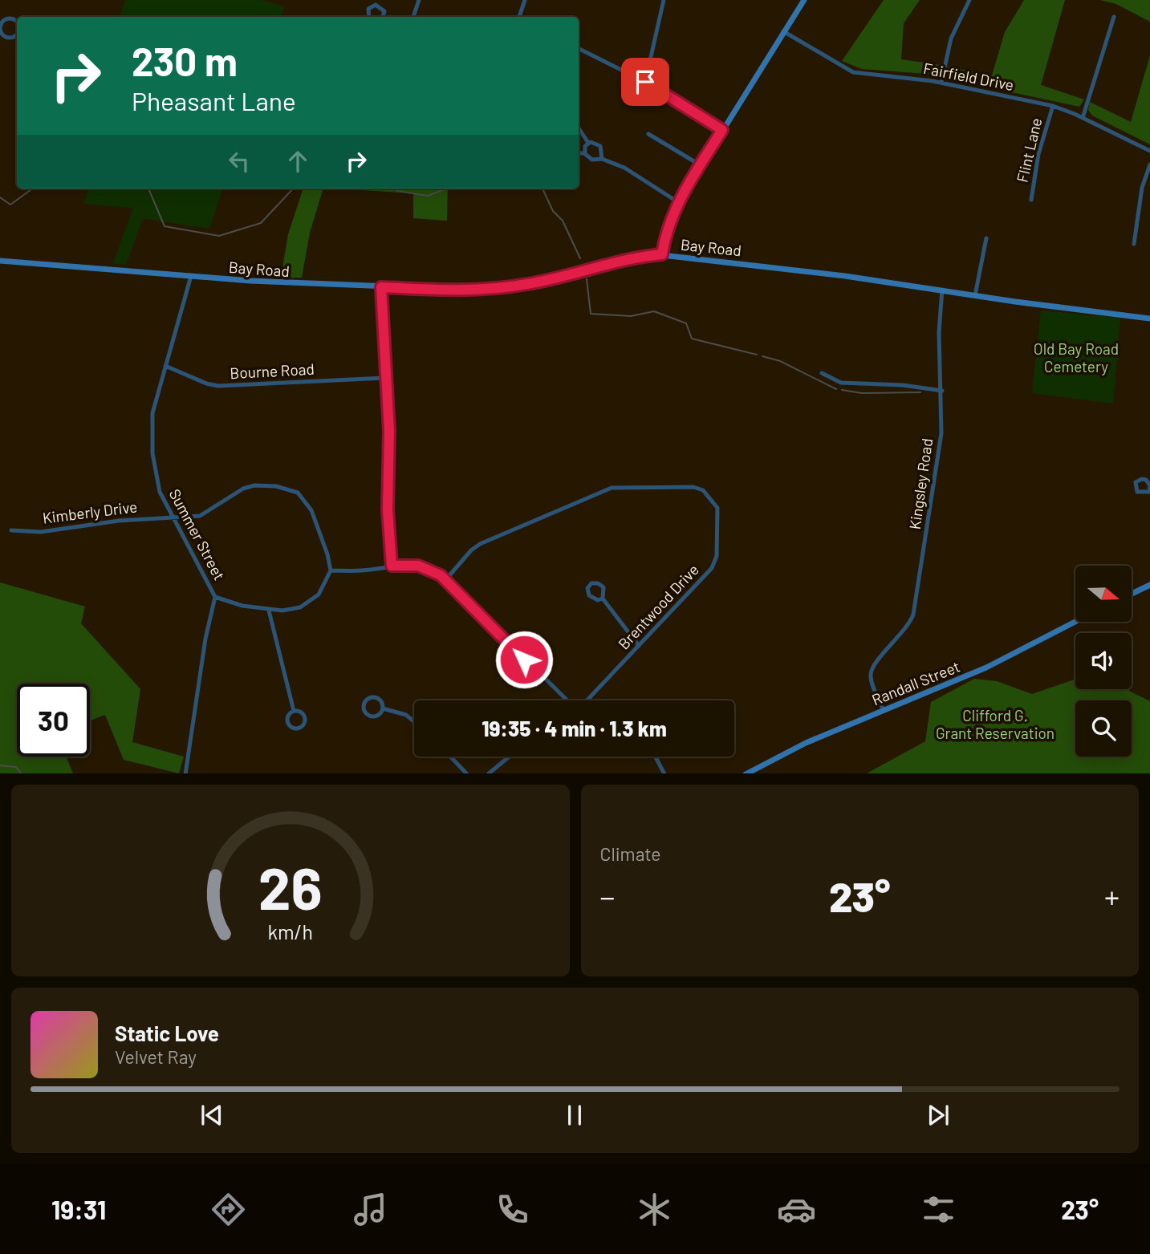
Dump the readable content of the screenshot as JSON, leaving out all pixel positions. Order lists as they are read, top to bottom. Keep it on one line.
{"streets":{"main road":["Bay Road","Randall Street"],"street":["Fairfield Drive","Flint Lane","Bourne Road","Kingsley Road","Kimberly Drive","Summer Street","Brentwood Drive"]},"crossings":[["Fairfield Drive","Flint Lane"],["Bay Road","Kingsley Road"],["Bay Road","Summer Street"],["Bourne Road","Summer Street"],["Kingsley Road","Randall Street"],["Kimberly Drive","Summer Street"]],"parks":["Old Bay Road Cemetery","Clifford G. Grant Reservation"],"north":"right","page":{"turn":["230 m","Pheasant Lane"],"limit":"30","trip":"19:35 · 4 min · 1.3 km","tile":"Climate","heat":["−","23°","+"],"song":["Static Love","Velvet Ray"],"tabs":["19:31","23°"],"gauge":["26","km/h"]}}
